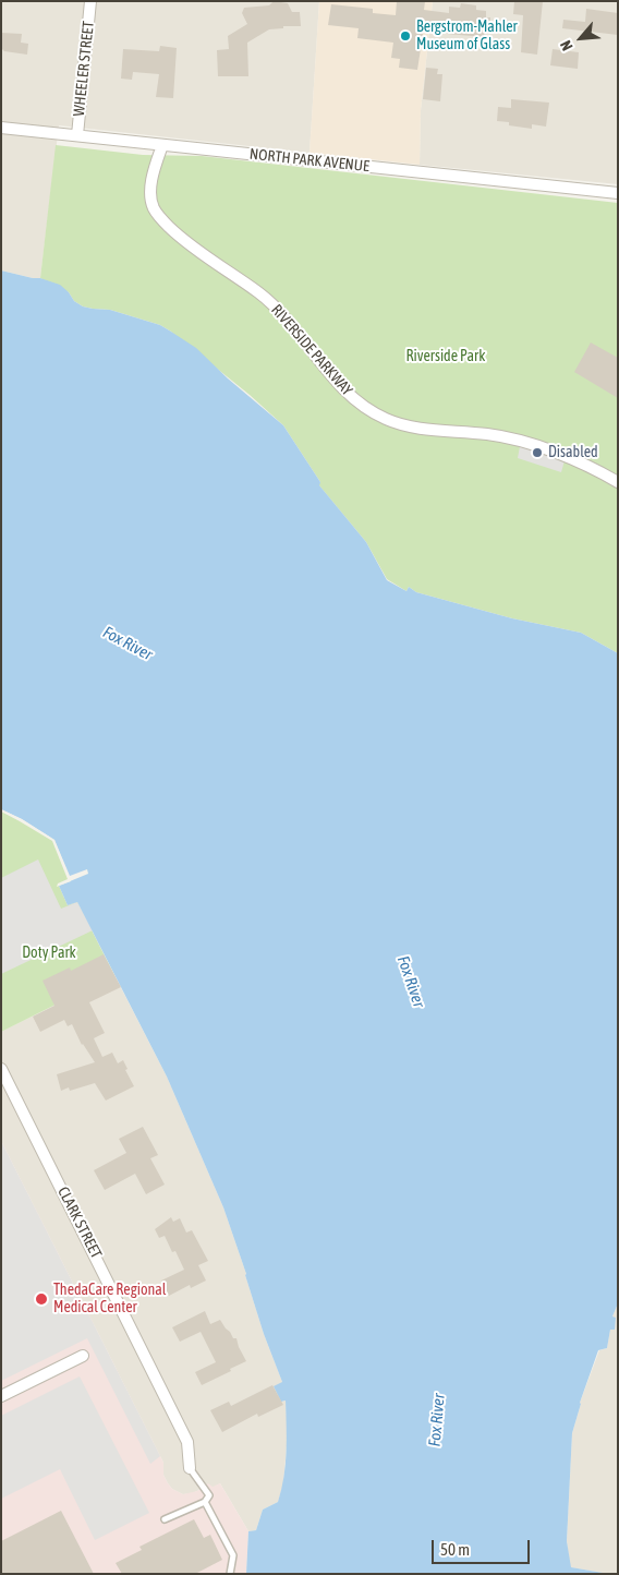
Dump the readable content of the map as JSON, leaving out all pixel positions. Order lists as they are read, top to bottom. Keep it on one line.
{"streets":{"street":["WHEELER STREET","NORTH PARK AVENUE","RIVERSIDE PARKWAY","CLARK STREET"]},"crossings":[["WHEELER STREET","NORTH PARK AVENUE"],["NORTH PARK AVENUE","RIVERSIDE PARKWAY"]],"water":["Fox River"],"parks":["Riverside Park","Doty Park"],"places":["Bergstrom-Mahler Museum of Glass","Disabled","ThedaCare Regional Medical Center"],"scale_bar":"50 m","north":"bottom left"}
